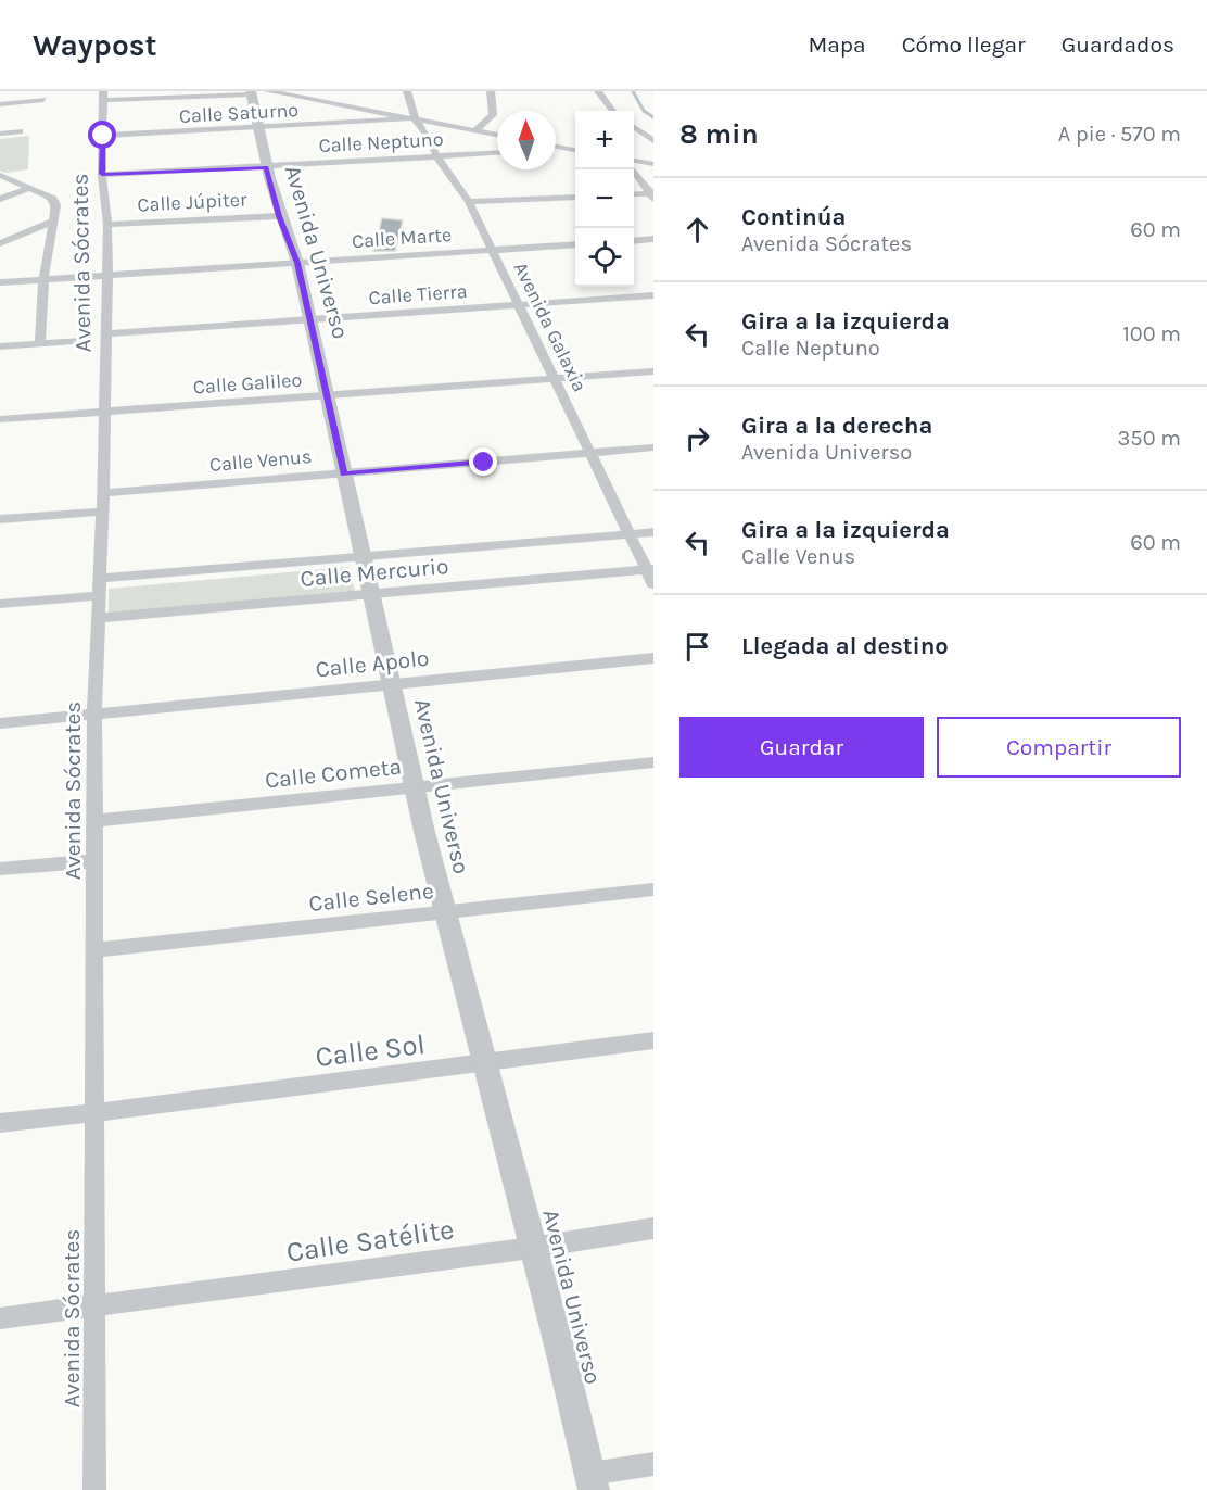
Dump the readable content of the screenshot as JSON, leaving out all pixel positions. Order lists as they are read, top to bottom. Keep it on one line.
{"streets":{"street":["Calle Saturno","Calle Neptuno","Calle Júpiter","Calle Marte","Avenida Universo","Avenida Sócrates","Calle Tierra","Avenida Galaxia","Calle Galileo","Calle Venus","Calle Mercurio","Calle Apolo","Calle Cometa","Calle Selene","Calle Sol","Calle Satélite"]},"crossings":[["Calle Saturno","Avenida Universo"],["Calle Saturno","Avenida Sócrates"],["Calle Saturno","Avenida Galaxia"],["Calle Neptuno","Avenida Universo"],["Calle Neptuno","Avenida Sócrates"],["Calle Neptuno","Avenida Galaxia"],["Calle Júpiter","Avenida Universo"],["Calle Júpiter","Avenida Sócrates"],["Calle Marte","Avenida Universo"],["Calle Marte","Avenida Sócrates"],["Calle Marte","Avenida Galaxia"],["Avenida Universo","Calle Tierra"],["Avenida Universo","Calle Galileo"],["Avenida Universo","Calle Venus"],["Avenida Universo","Calle Mercurio"],["Avenida Universo","Calle Apolo"],["Avenida Universo","Calle Cometa"],["Avenida Universo","Calle Selene"],["Avenida Universo","Calle Sol"],["Avenida Universo","Calle Satélite"],["Avenida Sócrates","Calle Tierra"],["Avenida Sócrates","Calle Galileo"],["Avenida Sócrates","Calle Venus"],["Avenida Sócrates","Calle Mercurio"],["Avenida Sócrates","Calle Apolo"],["Avenida Sócrates","Calle Cometa"],["Avenida Sócrates","Calle Selene"],["Avenida Sócrates","Calle Sol"],["Avenida Sócrates","Calle Satélite"],["Calle Tierra","Avenida Galaxia"],["Avenida Galaxia","Calle Galileo"],["Avenida Galaxia","Calle Venus"],["Avenida Galaxia","Calle Mercurio"]],"north":"top","page":{"header":"Waypost","nav":["Mapa","Cómo llegar","Guardados"],"heading":["8 min","A pie · 570 m"],"map_buttons":["+","−"],"list":[["Continúa","Avenida Sócrates","60 m"],["Gira a la izquierda","Calle Neptuno","100 m"],["Gira a la derecha","Avenida Universo","350 m"],["Gira a la izquierda","Calle Venus","60 m"],"Llegada al destino"],"buttons":["Guardar","Compartir"]}}
